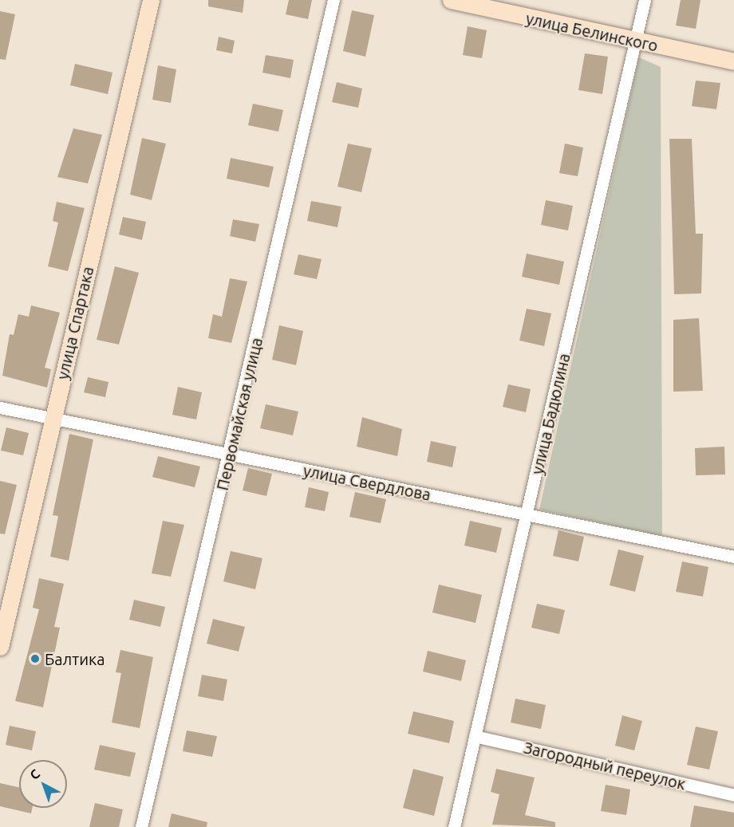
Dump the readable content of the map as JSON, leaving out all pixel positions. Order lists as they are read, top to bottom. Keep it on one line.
{"streets":{"street":["улица Белинского","улица Спартака","Первомайская улица","улица Бадюлина","улица Свердлова","Загородный переулок"]},"crossings":[["улица Белинского","улица Бадюлина"],["улица Спартака","улица Свердлова"],["Первомайская улица","улица Свердлова"],["улица Бадюлина","улица Свердлова"],["улица Бадюлина","Загородный переулок"]],"places":["Балтика"],"north":"top left"}
